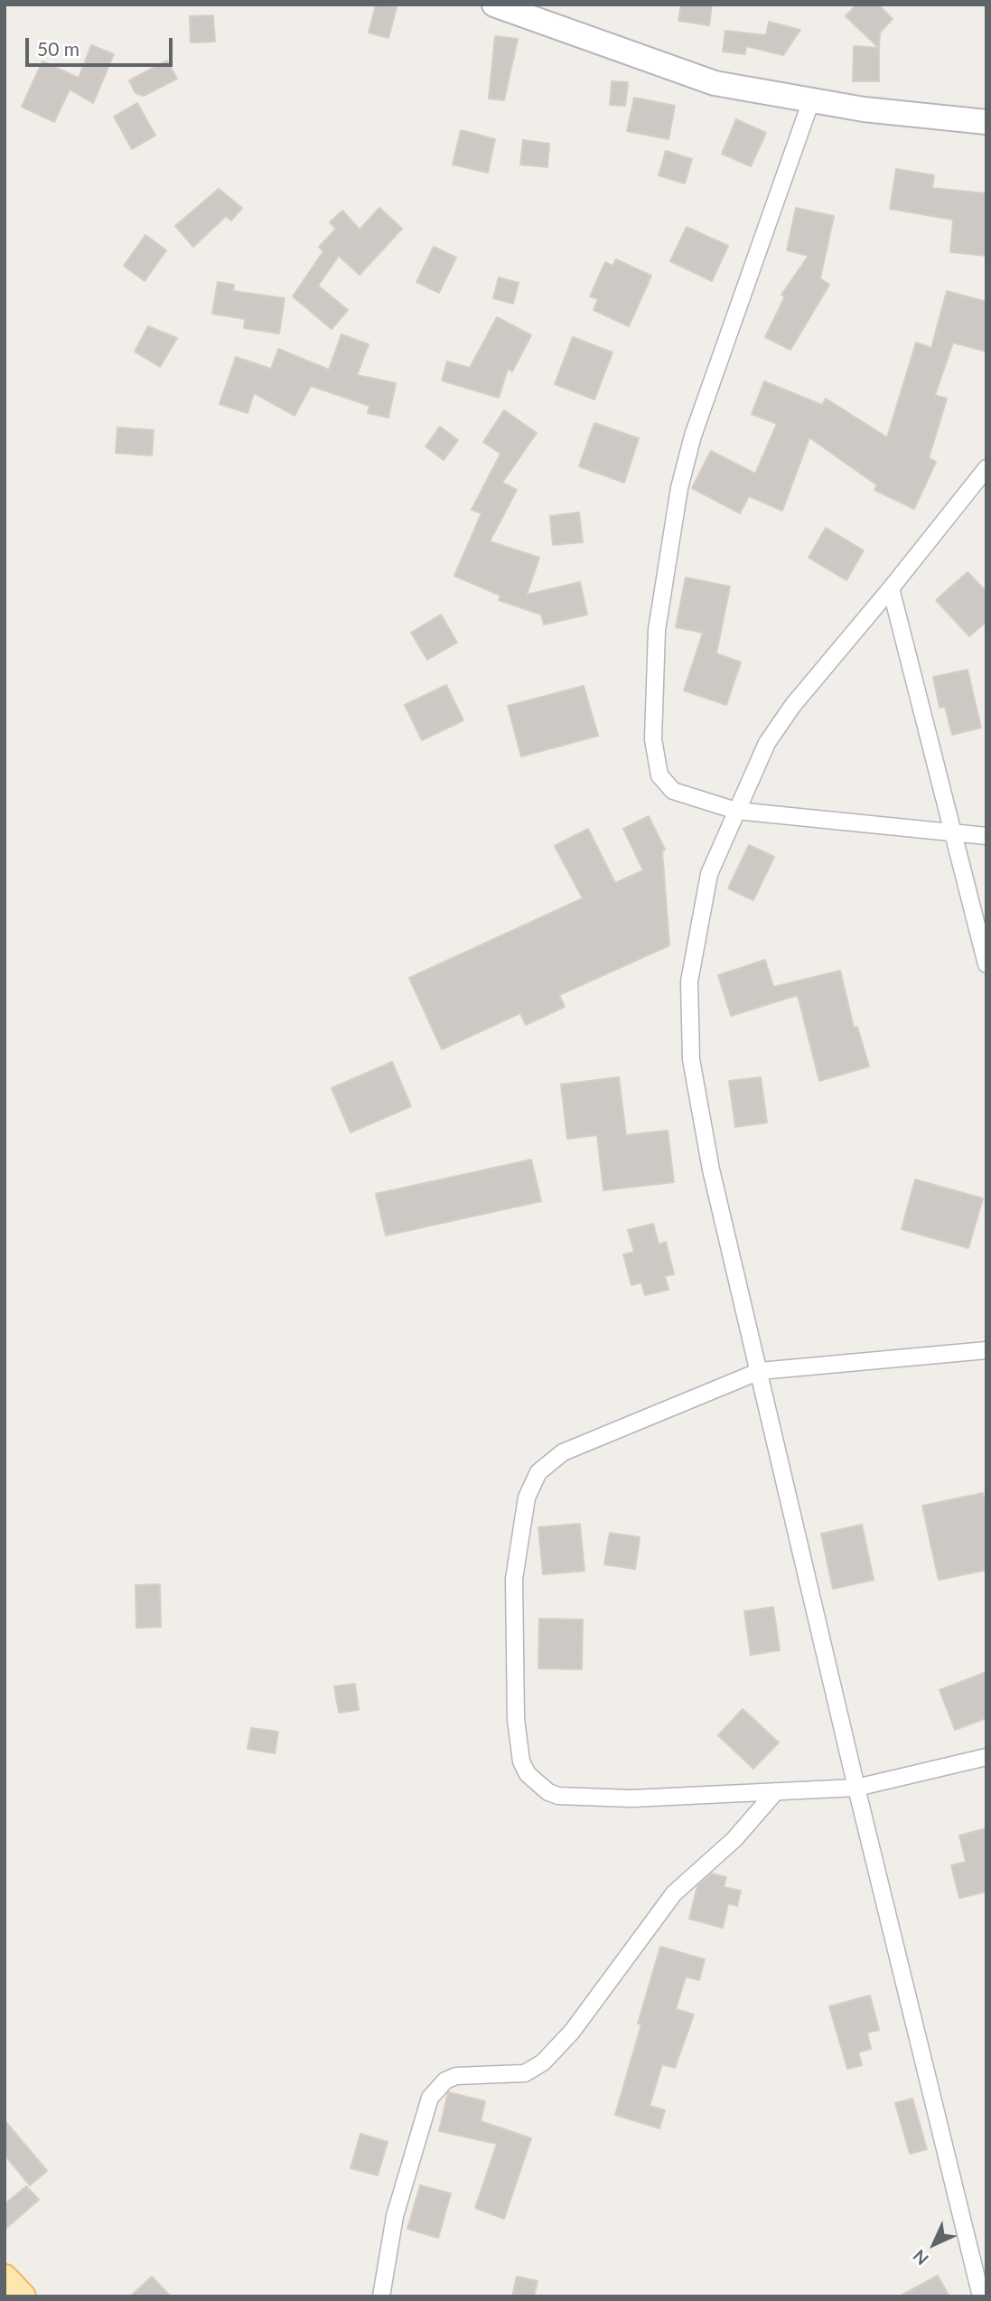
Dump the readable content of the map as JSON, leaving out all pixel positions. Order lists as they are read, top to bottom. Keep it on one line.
{"scale_bar":"50 m","north":"bottom left"}
